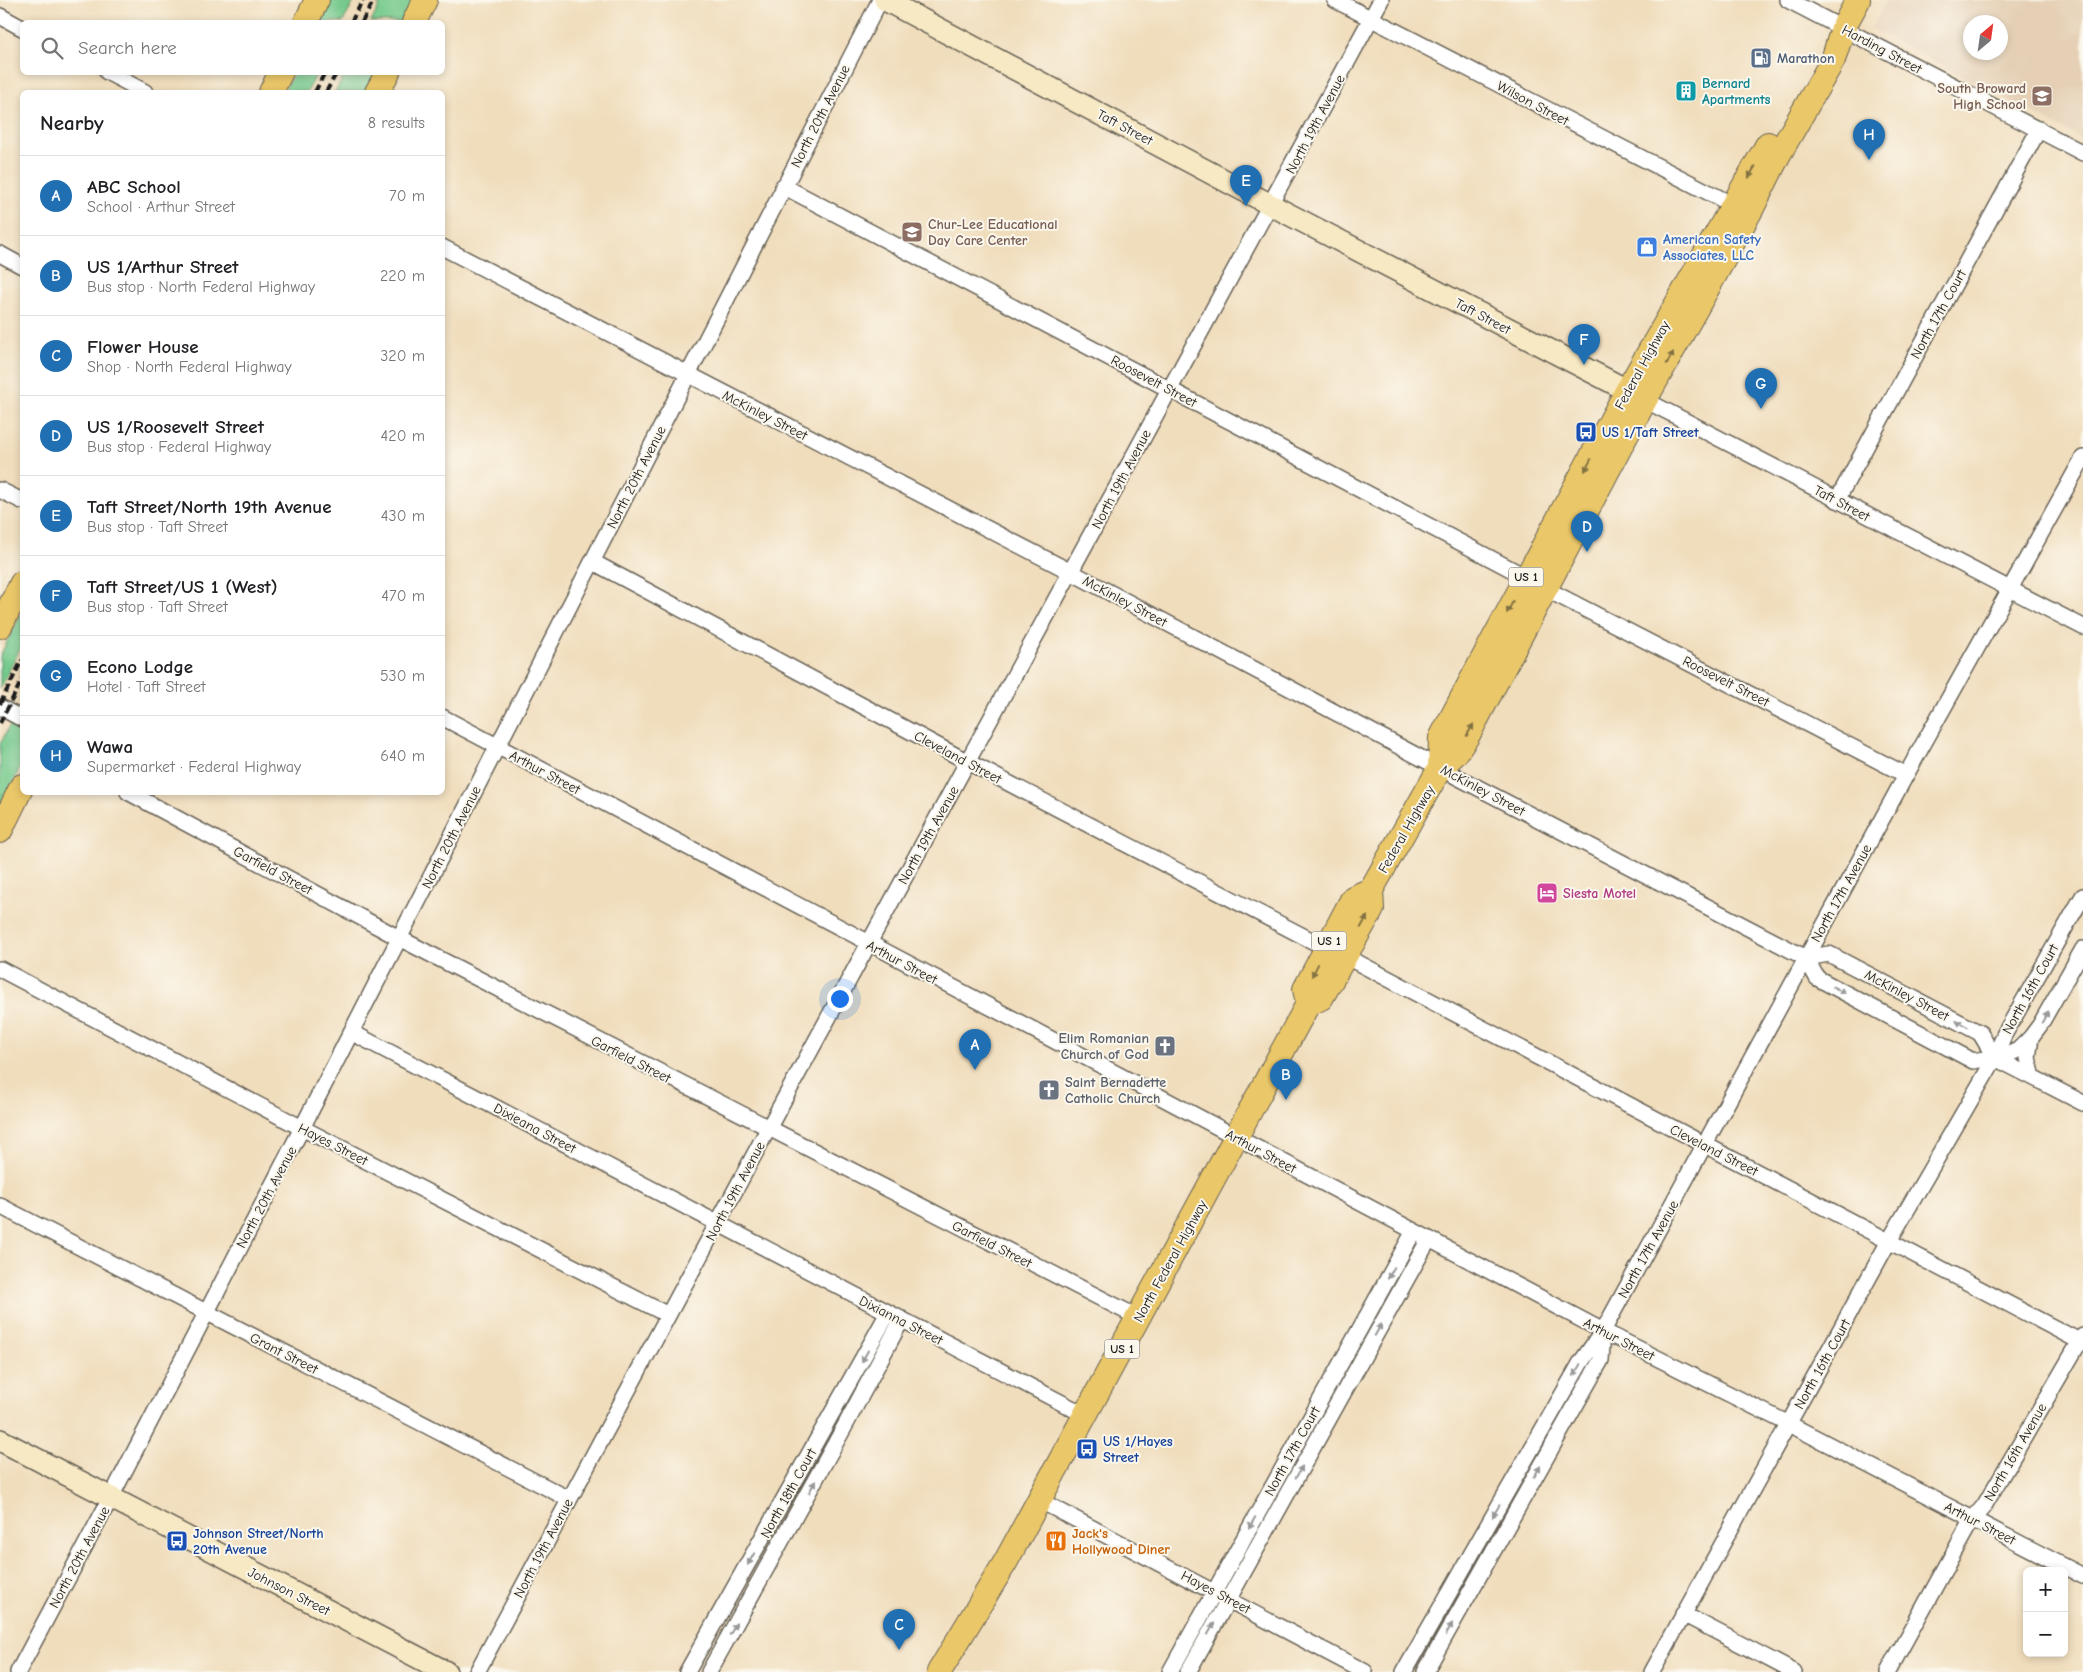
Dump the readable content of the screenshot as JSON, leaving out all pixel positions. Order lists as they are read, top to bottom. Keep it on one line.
{"streets":{"main road":["Federal Highway","US 1","North Federal Highway"],"street":["Harding Street","Wilson Street","North 20th Avenue","North 19th Avenue","Taft Street","North 17th Court","Roosevelt Street","McKinley Street","Cleveland Street","Arthur Street","Garfield Street","North 17th Avenue","North 16th Court","Dixieana Street","Hayes Street","Dixianna Street","Grant Street","North 16th Avenue","North 18th Court","Johnson Street"]},"crossings":[["Harding Street","North 17th Court"],["Harding Street","Federal Highway"],["Wilson Street","North 19th Avenue"],["Wilson Street","Federal Highway"],["North 20th Avenue","Roosevelt Street"],["North 20th Avenue","McKinley Street"],["North 20th Avenue","Cleveland Street"],["North 20th Avenue","Arthur Street"],["North 20th Avenue","Garfield Street"],["North 20th Avenue","Dixieana Street"],["North 20th Avenue","Hayes Street"],["North 20th Avenue","Grant Street"],["North 20th Avenue","Johnson Street"],["North 19th Avenue","Taft Street"],["North 19th Avenue","Roosevelt Street"],["North 19th Avenue","McKinley Street"],["North 19th Avenue","Cleveland Street"],["North 19th Avenue","Arthur Street"],["North 19th Avenue","Garfield Street"],["North 19th Avenue","Dixieana Street"],["North 19th Avenue","Hayes Street"],["North 19th Avenue","Dixianna Street"],["North 19th Avenue","Grant Street"],["Taft Street","North 17th Court"],["Taft Street","Federal Highway"],["Taft Street","North 17th Avenue"],["North 17th Court","Arthur Street"],["North 17th Court","Hayes Street"],["Federal Highway","Roosevelt Street"],["Federal Highway","McKinley Street"],["Federal Highway","Cleveland Street"],["Federal Highway","North Federal Highway"],["Roosevelt Street","North 17th Avenue"],["McKinley Street","North 17th Avenue"],["McKinley Street","North 16th Court"],["Cleveland Street","North 17th Avenue"],["Cleveland Street","North 16th Court"],["Cleveland Street","North 16th Avenue"],["Arthur Street","North 17th Avenue"],["Arthur Street","North 16th Court"],["Arthur Street","North Federal Highway"],["Arthur Street","North 16th Avenue"],["Garfield Street","North Federal Highway"],["Dixieana Street","Dixianna Street"],["Hayes Street","North Federal Highway"],["North Federal Highway","Dixianna Street"],["Dixianna Street","North 18th Court"]],"places":{"fuel station":["Marathon"],"building":["Bernard Apartments"],"school or university":["South Broward High School","Chur-Lee Educational Day Care Center"],"shop":["American Safety Associates, LLC"],"bus stop":["US 1/Taft Street","US 1/Hayes Street","Johnson Street/North 20th Avenue"],"hotel":["Siesta Motel"],"church":["Elim Romanian Church of God","Saint Bernadette Catholic Church"],"restaurant":["Jack's Hollywood Diner"]},"north":"top right","page":{"search":"Search here","heading":["Nearby","8 results"],"pins":["H","E","F","G","D","A","B","C"],"list":[{"mark":"A","name":"ABC School","note":"School · Arthur Street","value":"70 m"},{"mark":"B","name":"US 1/Arthur Street","note":"Bus stop · North Federal Highway","value":"220 m"},{"mark":"C","name":"Flower House","note":"Shop · North Federal Highway","value":"320 m"},{"mark":"D","name":"US 1/Roosevelt Street","note":"Bus stop · Federal Highway","value":"420 m"},{"mark":"E","name":"Taft Street/North 19th Avenue","note":"Bus stop · Taft Street","value":"430 m"},{"mark":"F","name":"Taft Street/US 1 (West)","note":"Bus stop · Taft Street","value":"470 m"},{"mark":"G","name":"Econo Lodge","note":"Hotel · Taft Street","value":"530 m"},{"mark":"H","name":"Wawa","note":"Supermarket · Federal Highway","value":"640 m"}],"map_buttons":["+","−"]}}
